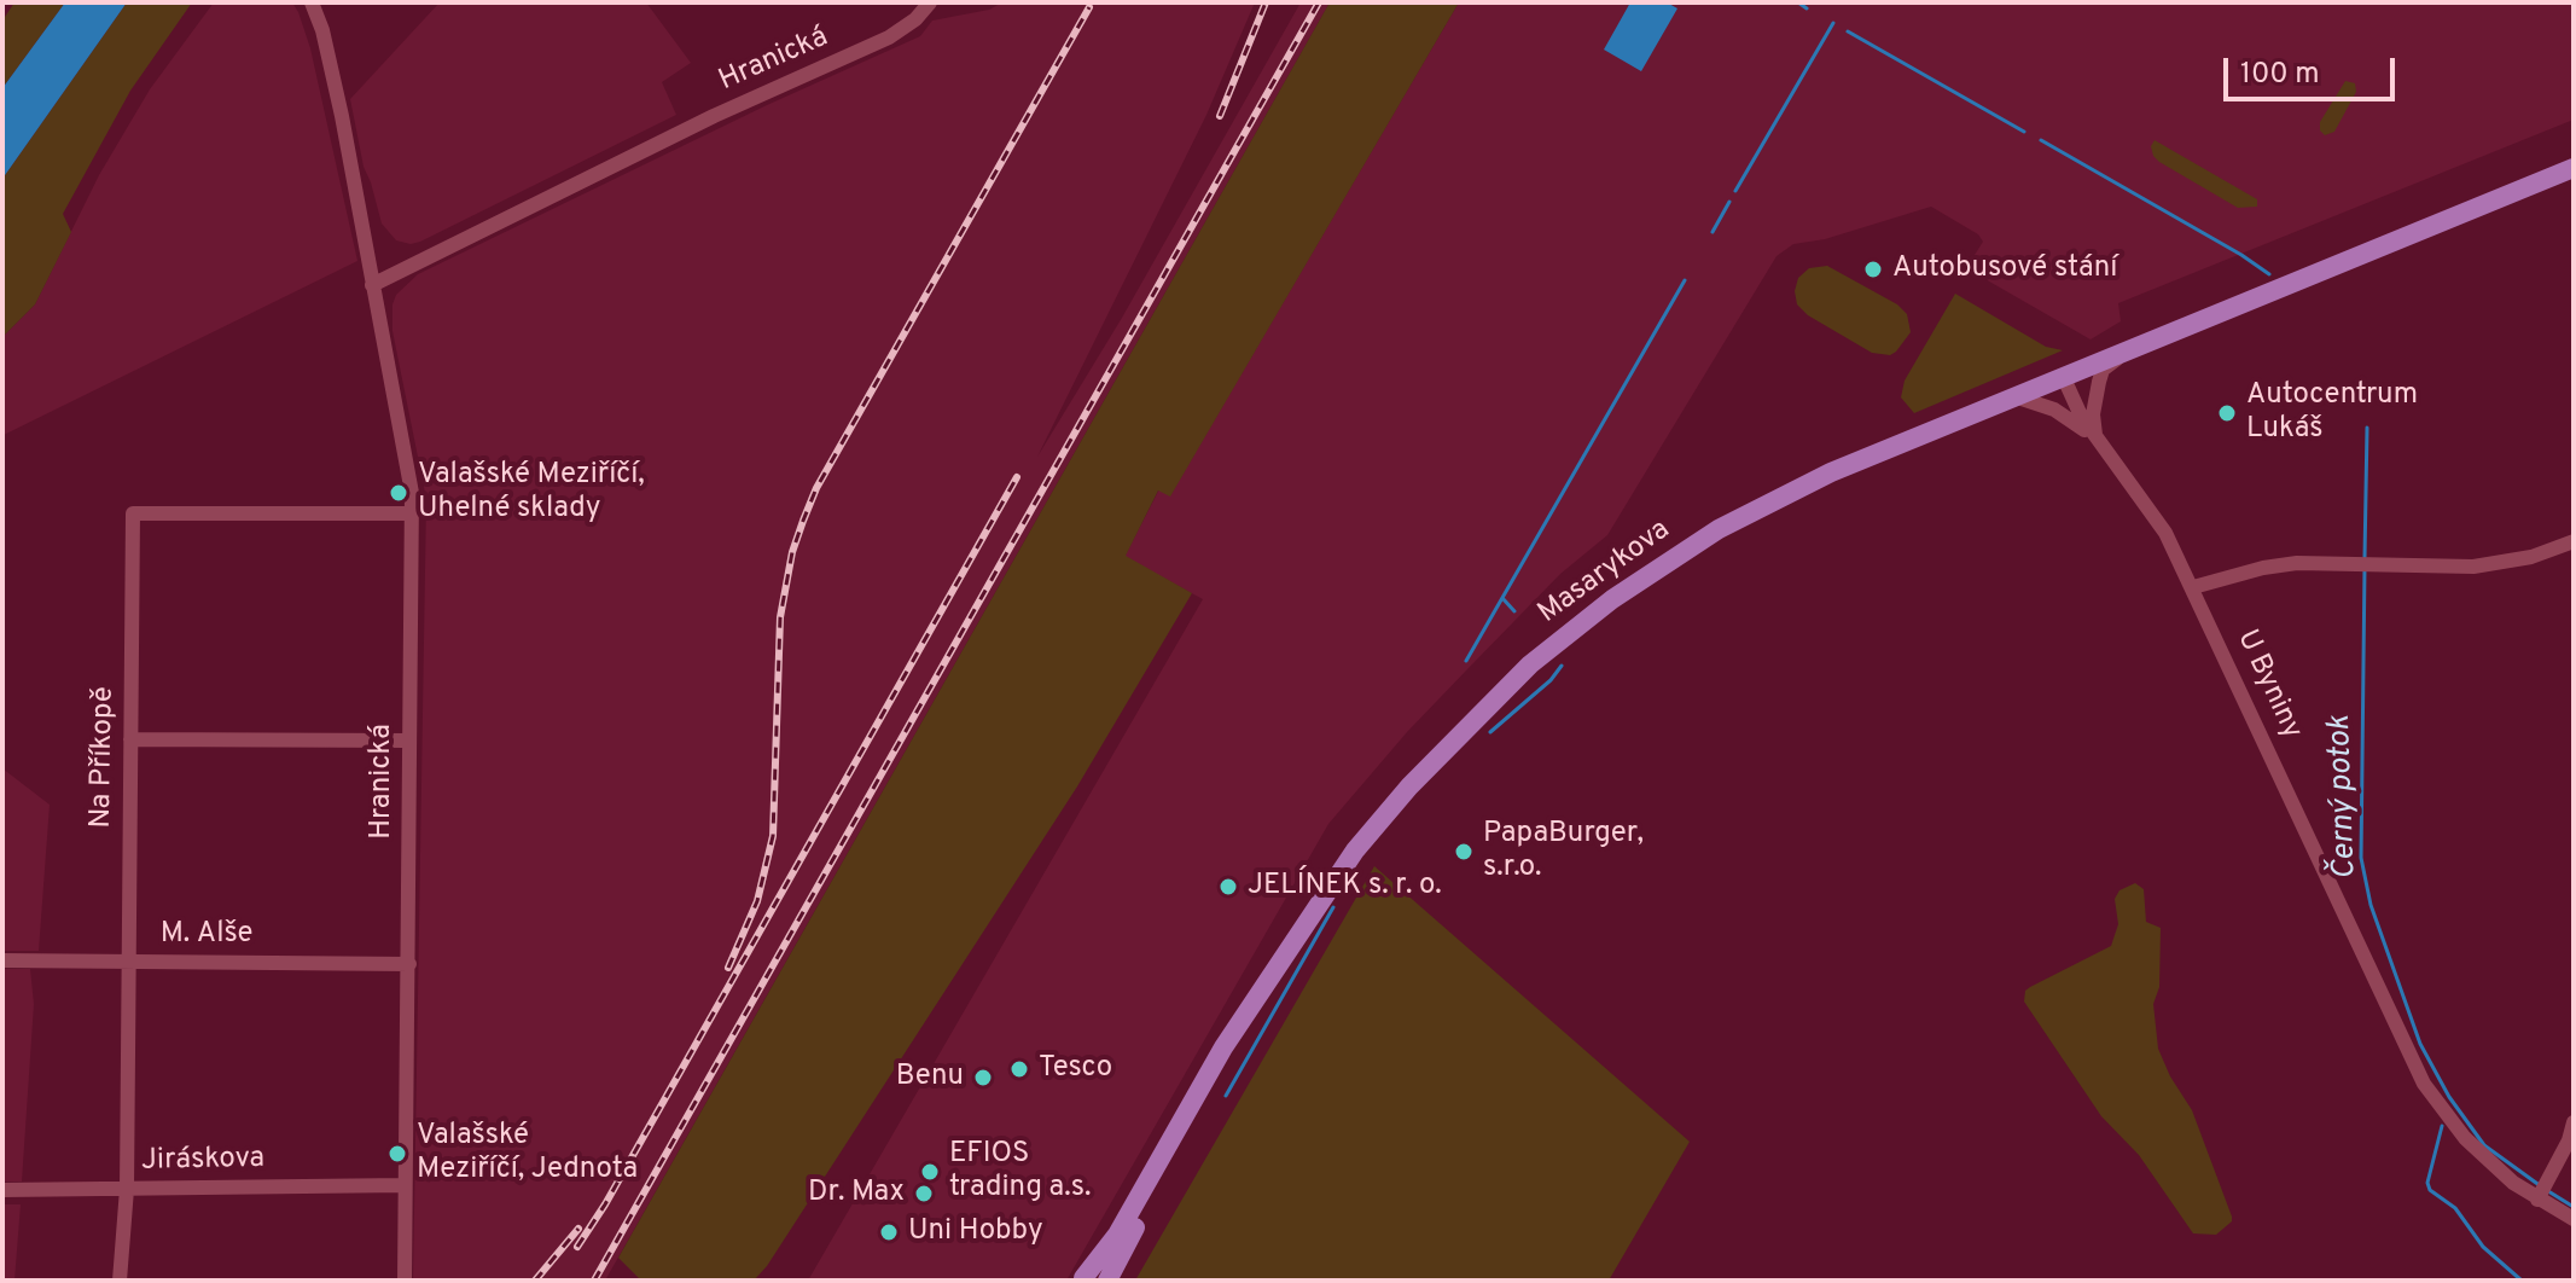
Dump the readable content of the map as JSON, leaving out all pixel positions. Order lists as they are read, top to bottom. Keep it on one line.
{"streets":{"main road":["Masarykova"],"street":["Hranická","U Byniny","Na Příkopě","M. Alše","Jiráskova"]},"crossings":[["Hranická","Na Příkopě"],["Hranická","M. Alše"],["Hranická","Jiráskova"],["Na Příkopě","M. Alše"],["Na Příkopě","Jiráskova"]],"water":["Černý potok"],"places":["Autobusové stání","Autocentrum Lukáš","Valašské Meziříčí, Uhelné sklady","PapaBurger, s.r.o.","JELÍNEK s. r. o.","Tesco","Benu","Valašské Meziříčí, Jednota","EFIOS trading a.s.","Dr. Max","Uni Hobby"],"scale_bar":"100 m"}
